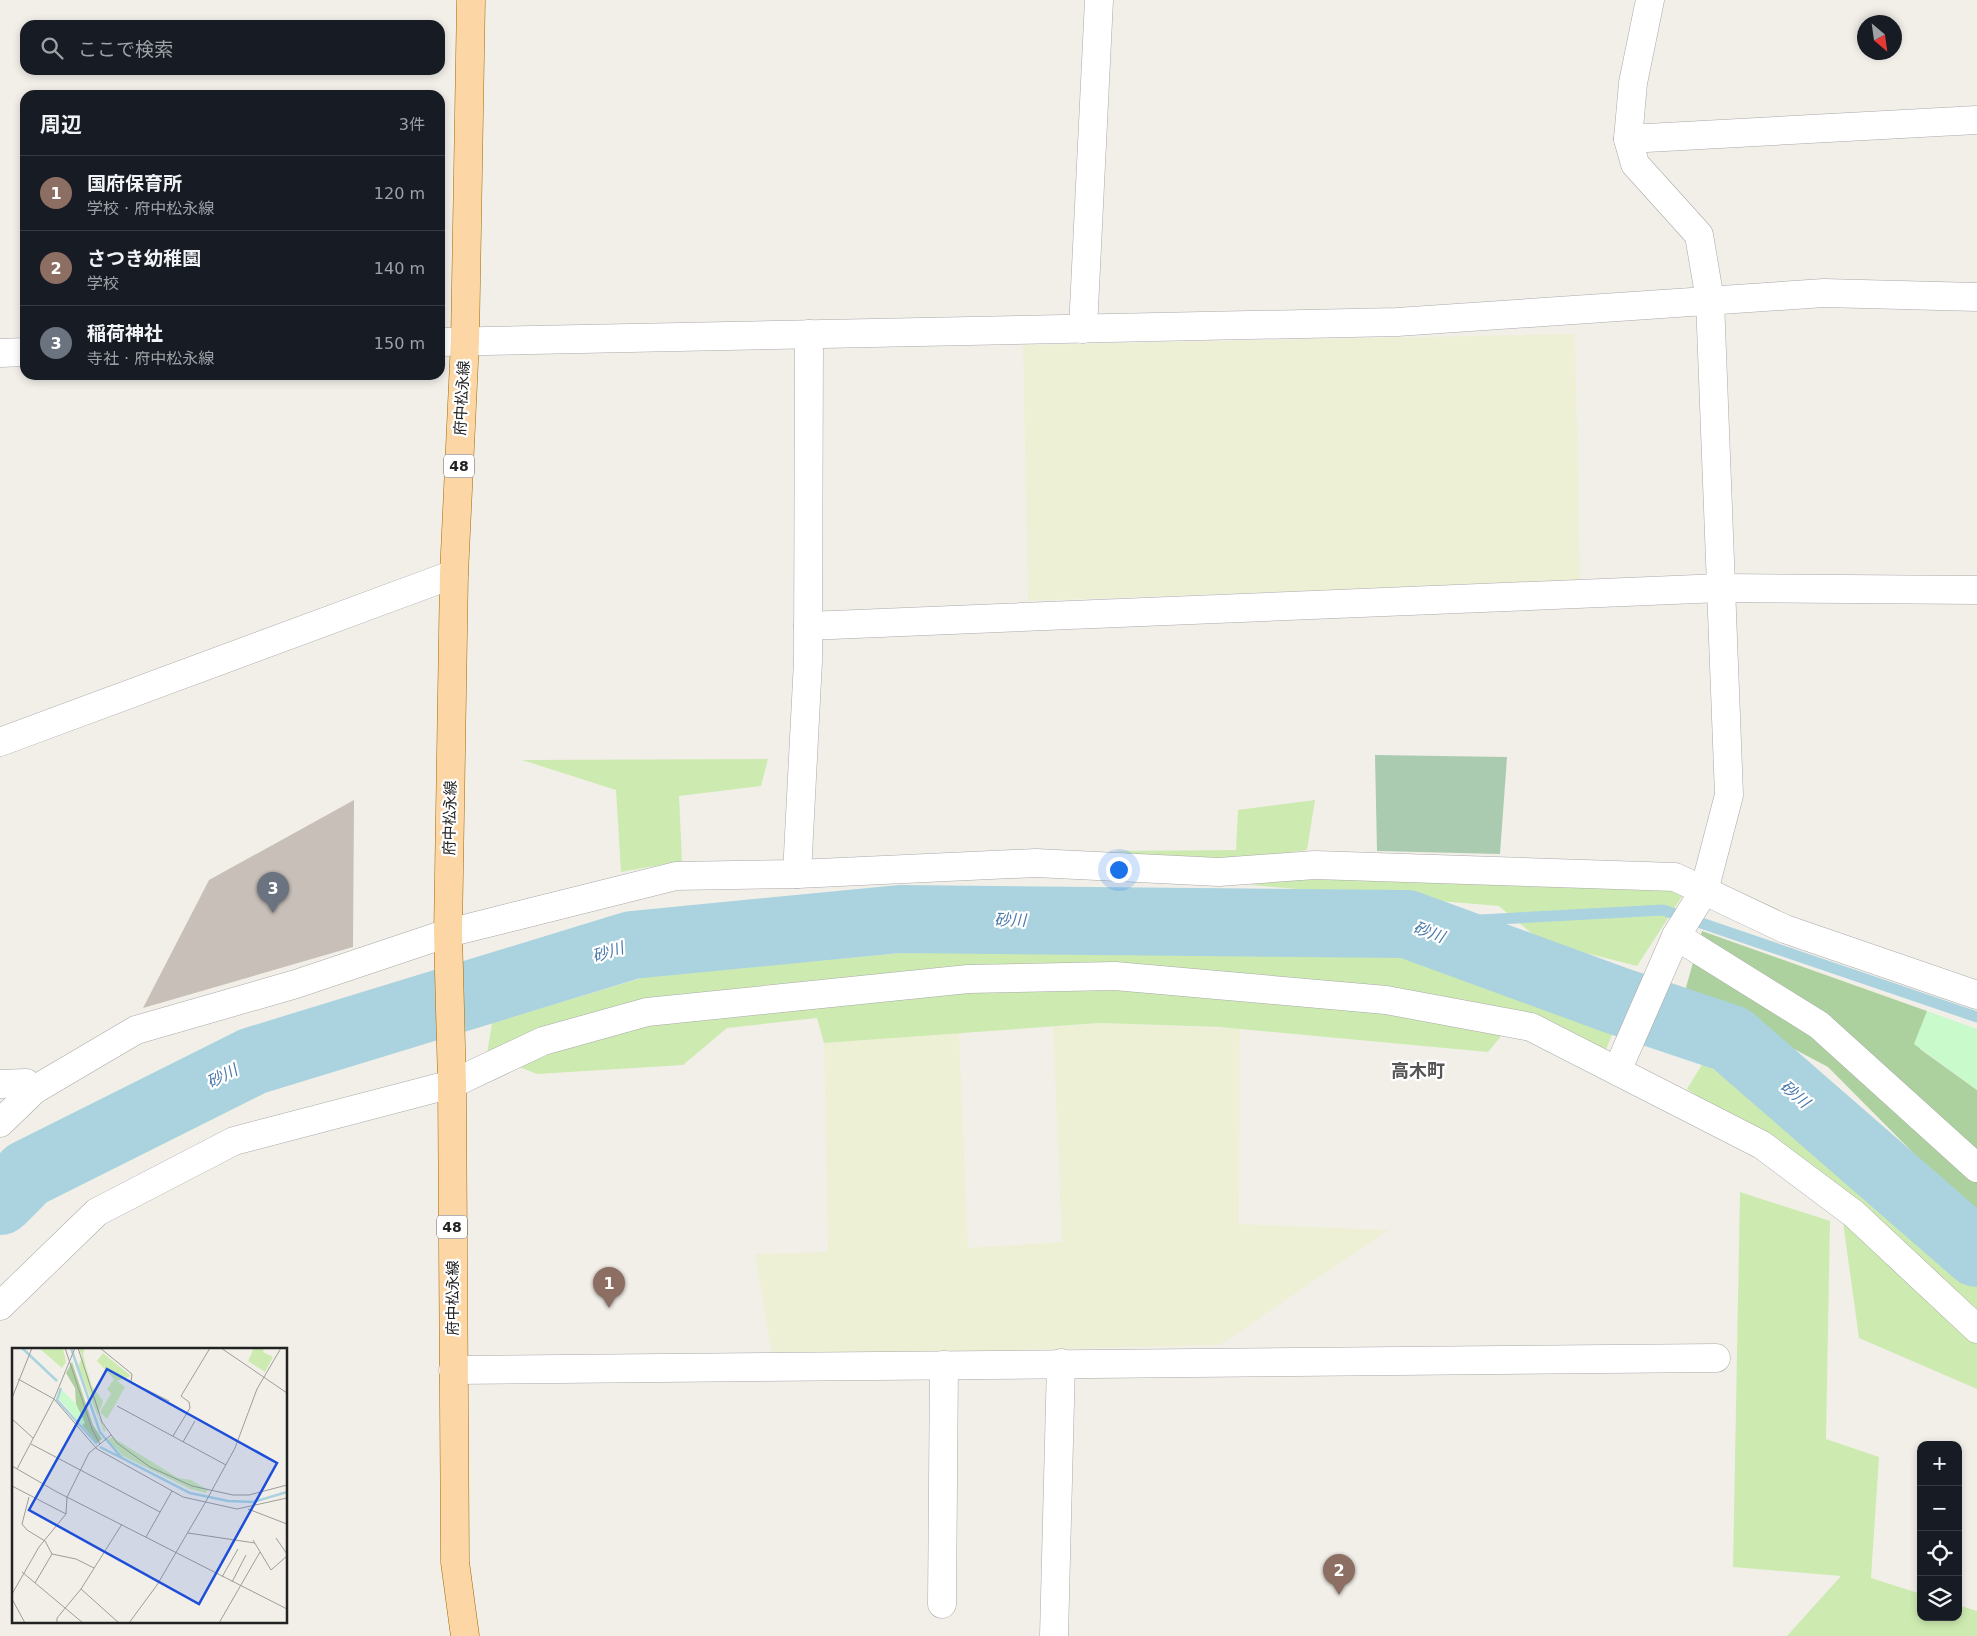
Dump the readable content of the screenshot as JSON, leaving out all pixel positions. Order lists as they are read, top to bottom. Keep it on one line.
{"streets":{"main road":["府中松永線","48"]},"districts":["高木町"],"water":["砂川"],"north":"bottom right","page":{"search":"ここで検索","heading":["周辺","3件"],"list":[{"mark":"1","name":"国府保育所","note":"学校 · 府中松永線","value":"120 m"},{"mark":"2","name":"さつき幼稚園","note":"学校","value":"140 m"},{"mark":"3","name":"稲荷神社","note":"寺社 · 府中松永線","value":"150 m"}],"pins":["3","1","2"],"map_buttons":["+","−"]}}
